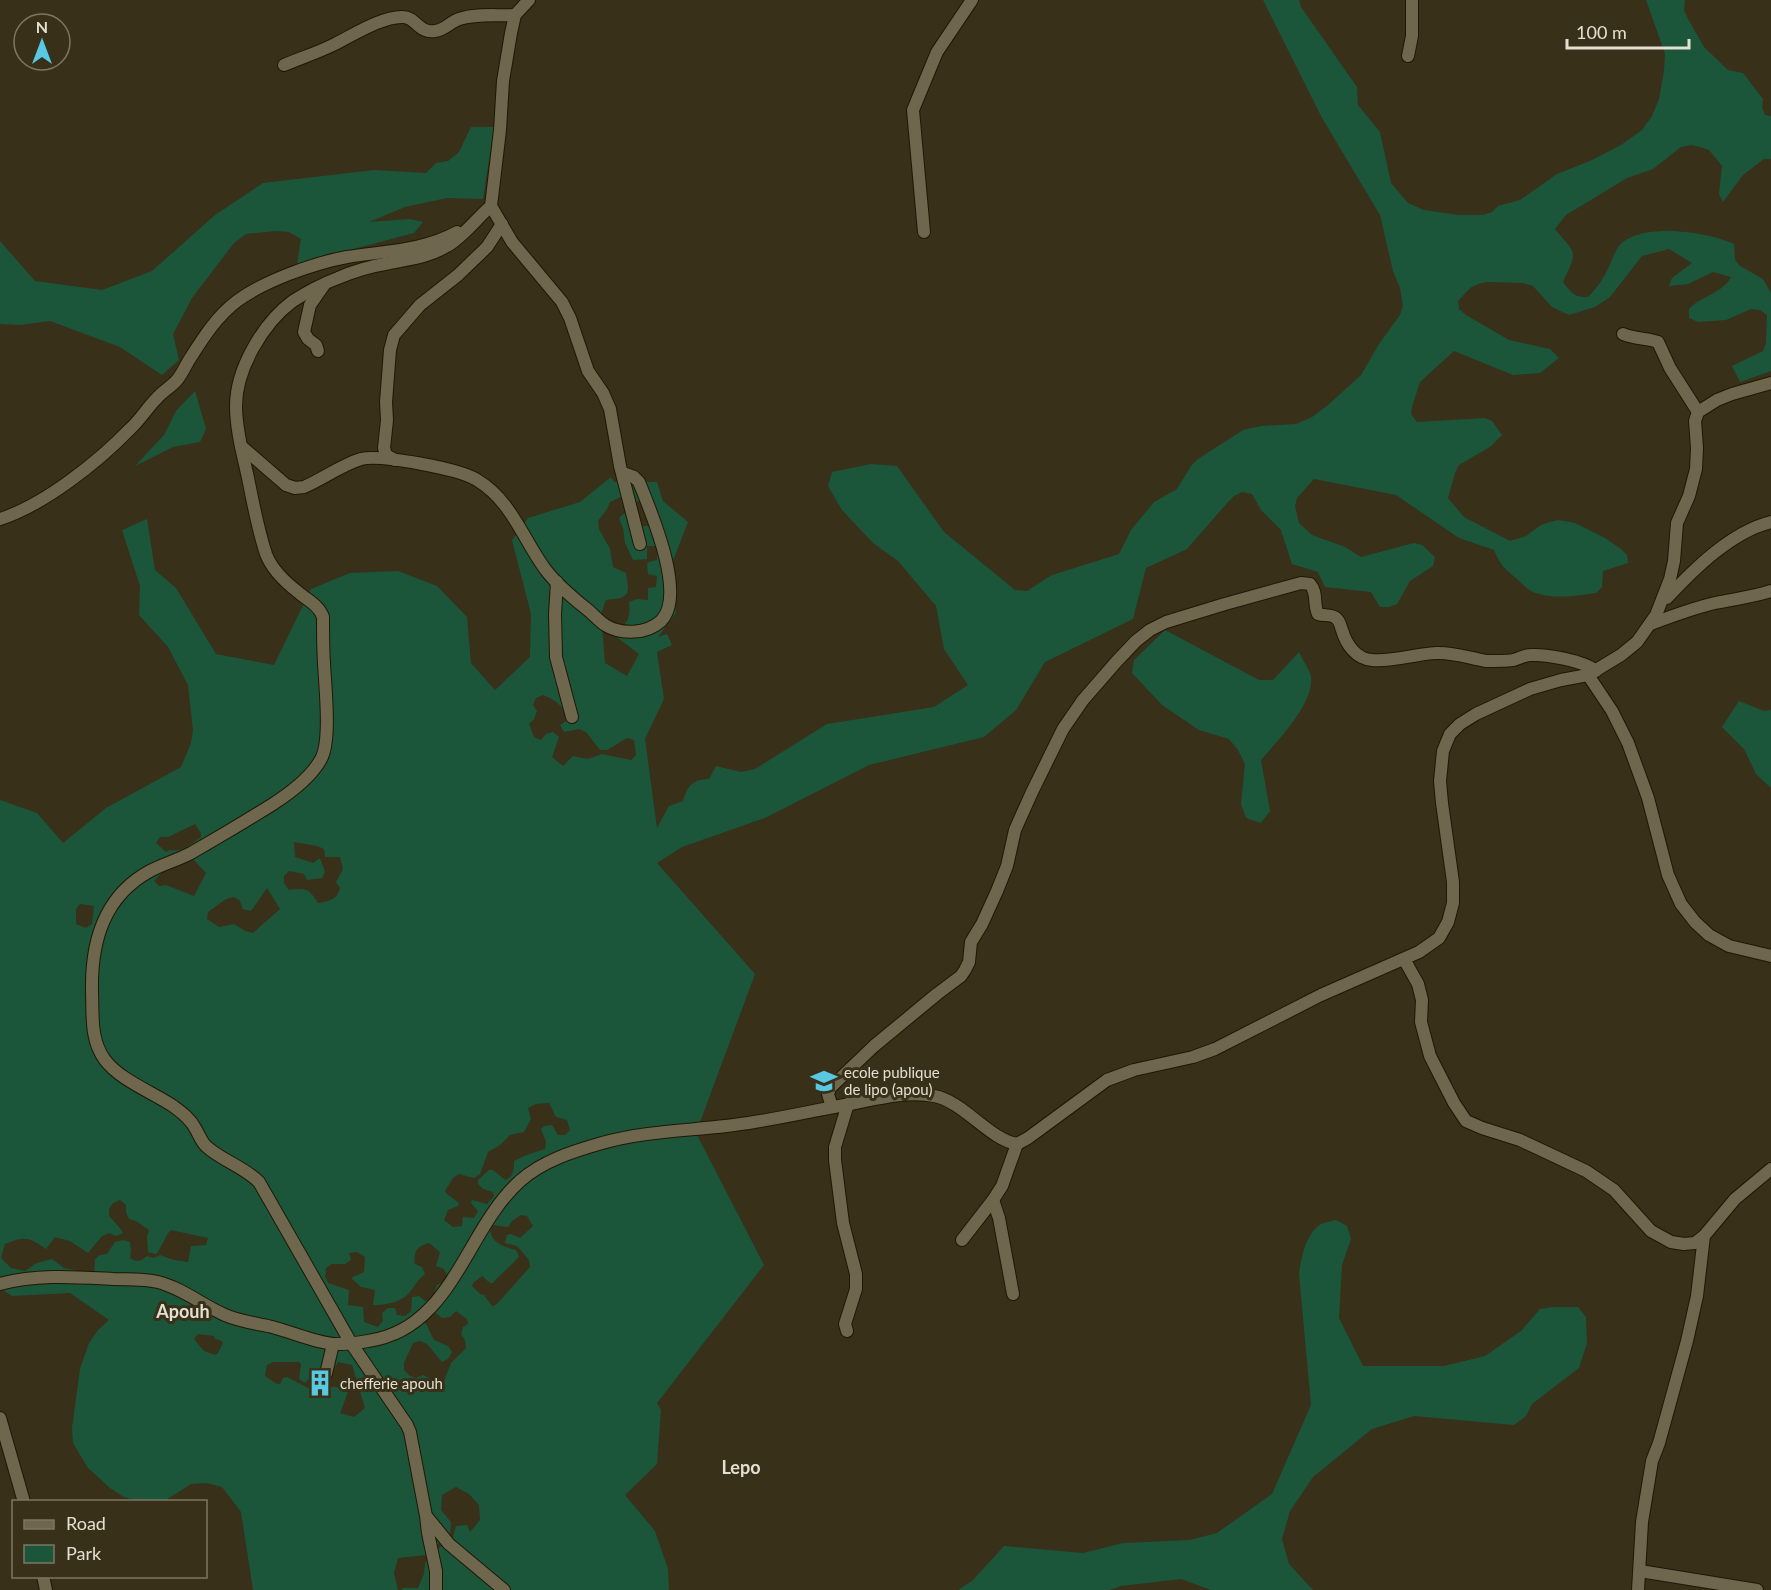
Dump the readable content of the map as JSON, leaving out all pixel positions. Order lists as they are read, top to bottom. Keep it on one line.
{"districts":["Apouh","Lepo"],"places":{"school or university":["ecole publique de lipo (apou)"],"building":["chefferie apouh"]},"legend":["Road","Park"],"scale_bar":"100 m","north":"top"}
